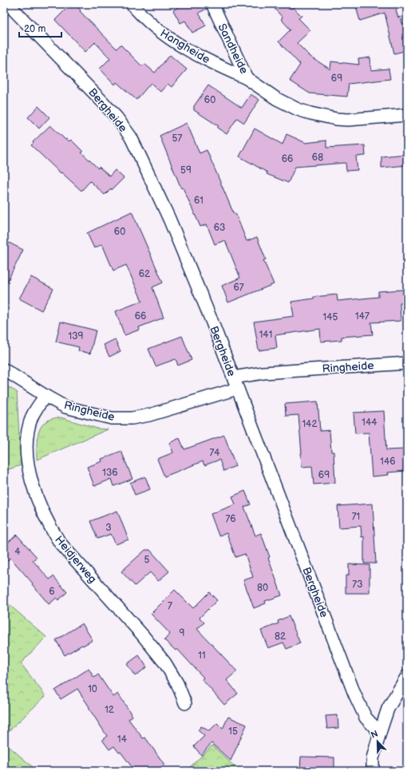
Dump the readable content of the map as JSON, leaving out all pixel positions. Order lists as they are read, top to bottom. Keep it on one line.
{"streets":{"street":["Hangheide","Sandheide","Bergheide","Ringheide","Heidjerweg"]},"crossings":[["Hangheide","Sandheide"],["Bergheide","Ringheide"],["Ringheide","Heidjerweg"]],"house_numbers":["69","60","57","68","66","59","61","63","60","62","67","66","147","145","141","139","144","142","74","146","136","69","71","76","3","4","5","73","80","6","7","9","82","11","10","12","15","14"],"scale_bar":"20 m","north":"top left"}
